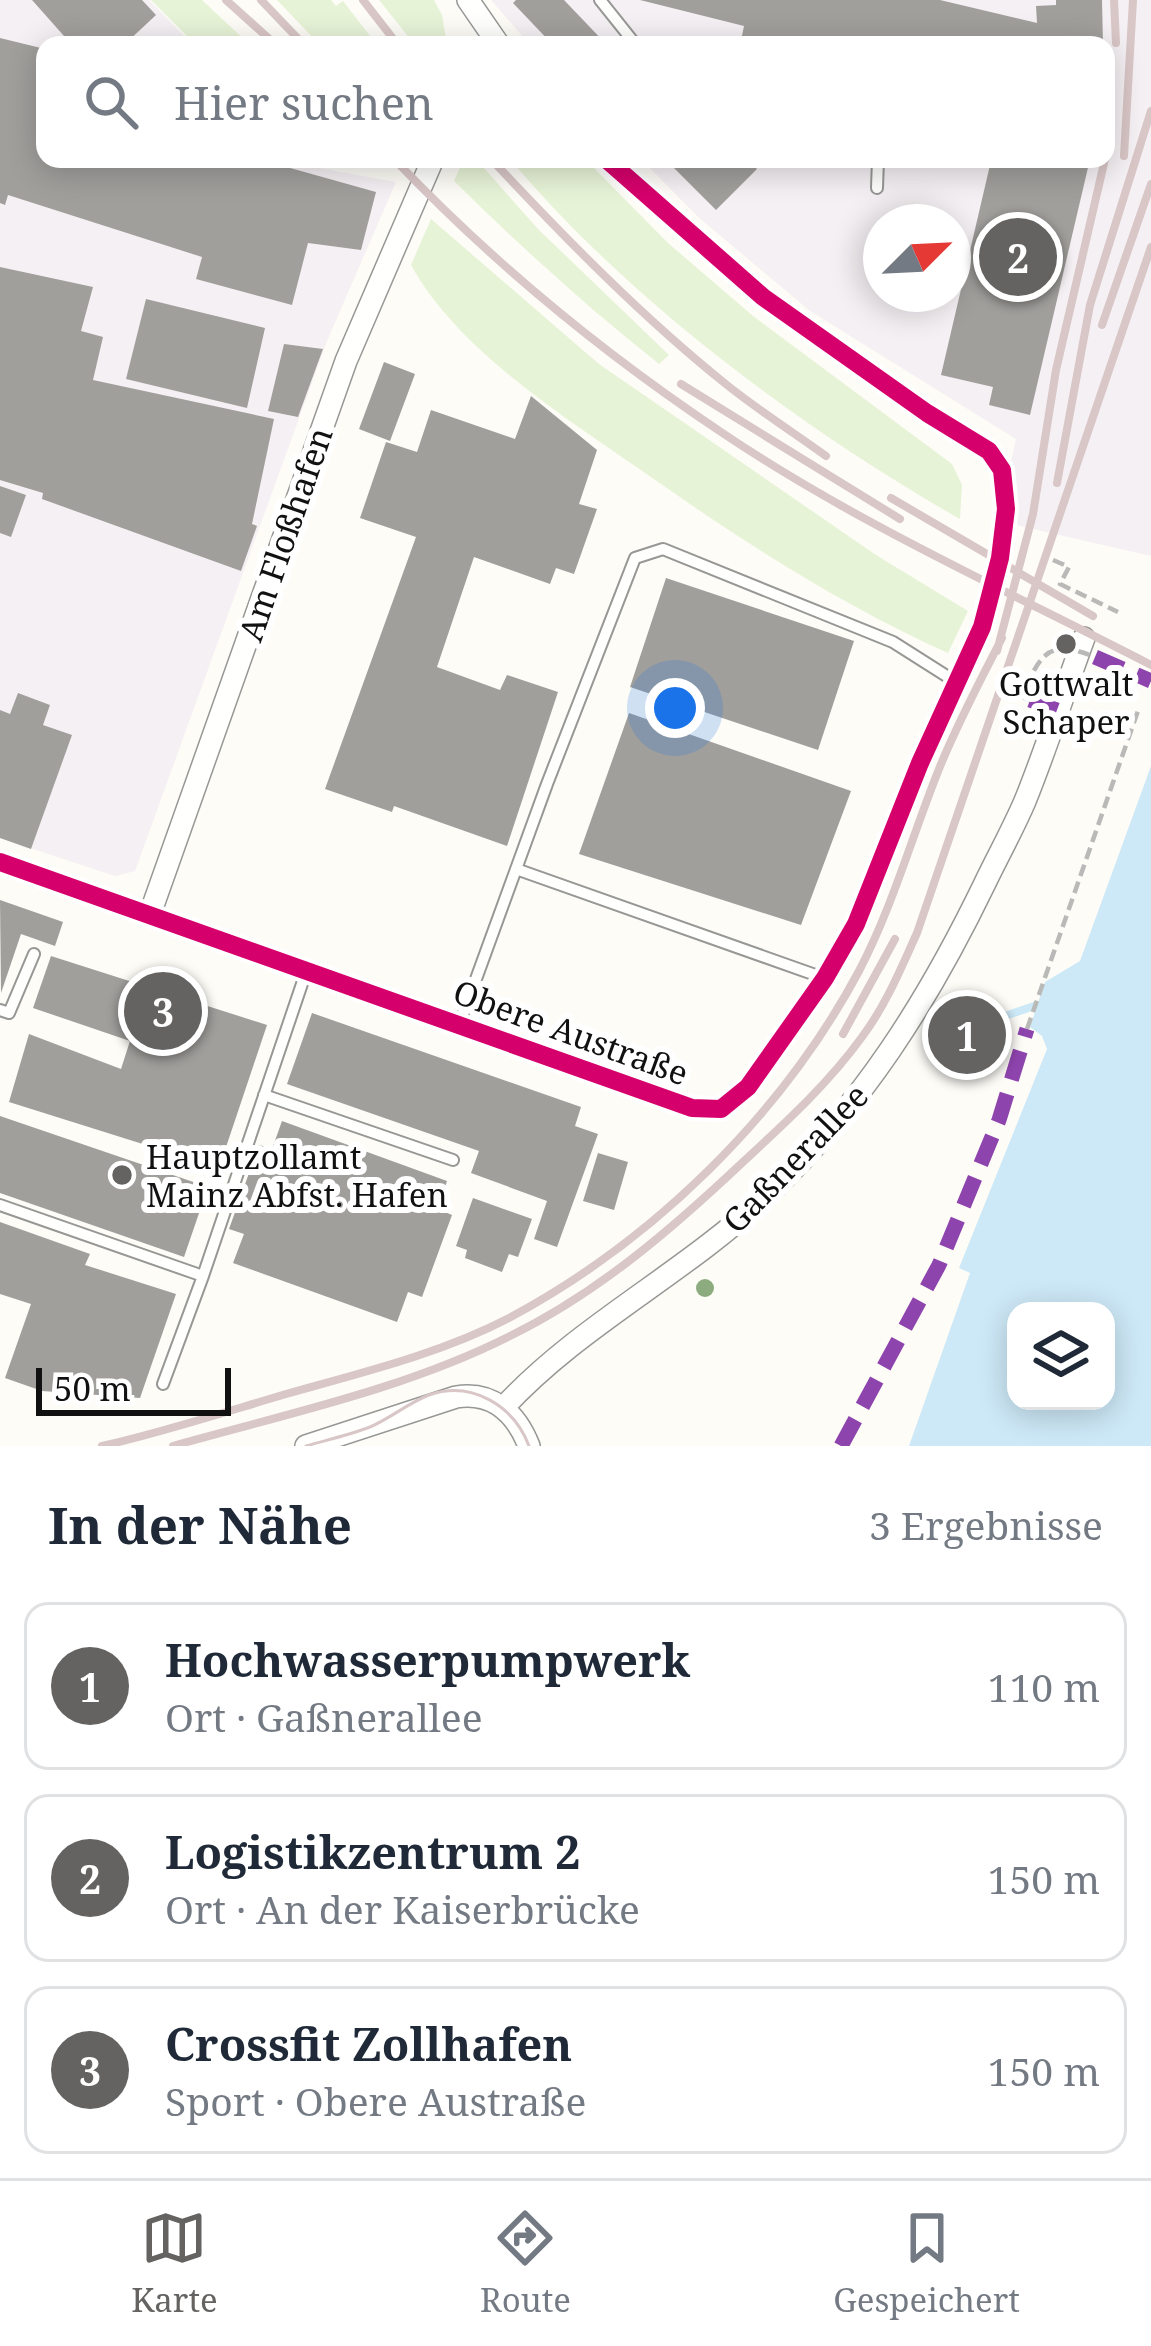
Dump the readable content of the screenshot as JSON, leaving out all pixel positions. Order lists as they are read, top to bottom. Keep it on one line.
{"streets":{"street":["Am Floßhafen","Obere Austraße","Gaßnerallee"]},"crossings":[["Am Floßhafen","Obere Austraße"]],"places":["Gottwalt Schaper","Hauptzollamt Mainz Abfst. Hafen"],"scale_bar":"50 m","north":"top right","page":{"search":"Hier suchen","pins":["2","3","1"],"scale":"50 m","heading":["In der Nähe","3 Ergebnisse"],"list":[{"mark":"1","name":"Hochwasserpumpwerk","note":"Ort · Gaßnerallee","value":"110 m"},{"mark":"2","name":"Logistikzentrum 2","note":"Ort · An der Kaiserbrücke","value":"150 m"},{"mark":"3","name":"Crossfit Zollhafen","note":"Sport · Obere Austraße","value":"150 m"}],"nav":["Karte","Route","Gespeichert"]}}
